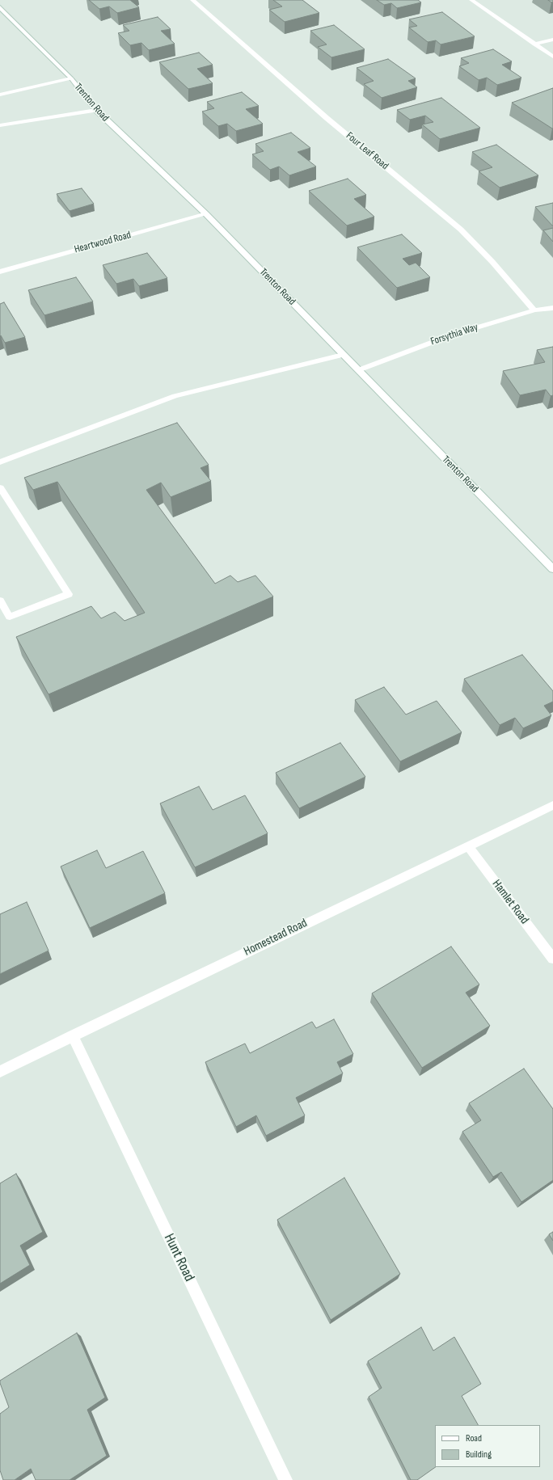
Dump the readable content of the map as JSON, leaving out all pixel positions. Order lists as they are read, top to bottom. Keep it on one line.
{"streets":{"street":["Trenton Road","Four Leaf Road","Heartwood Road","Forsythia Way","Hamlet Road","Homestead Road","Hunt Road"]},"crossings":[["Trenton Road","Heartwood Road"],["Trenton Road","Forsythia Way"],["Four Leaf Road","Forsythia Way"],["Hamlet Road","Homestead Road"],["Homestead Road","Hunt Road"]],"legend":["Road","Building"]}
